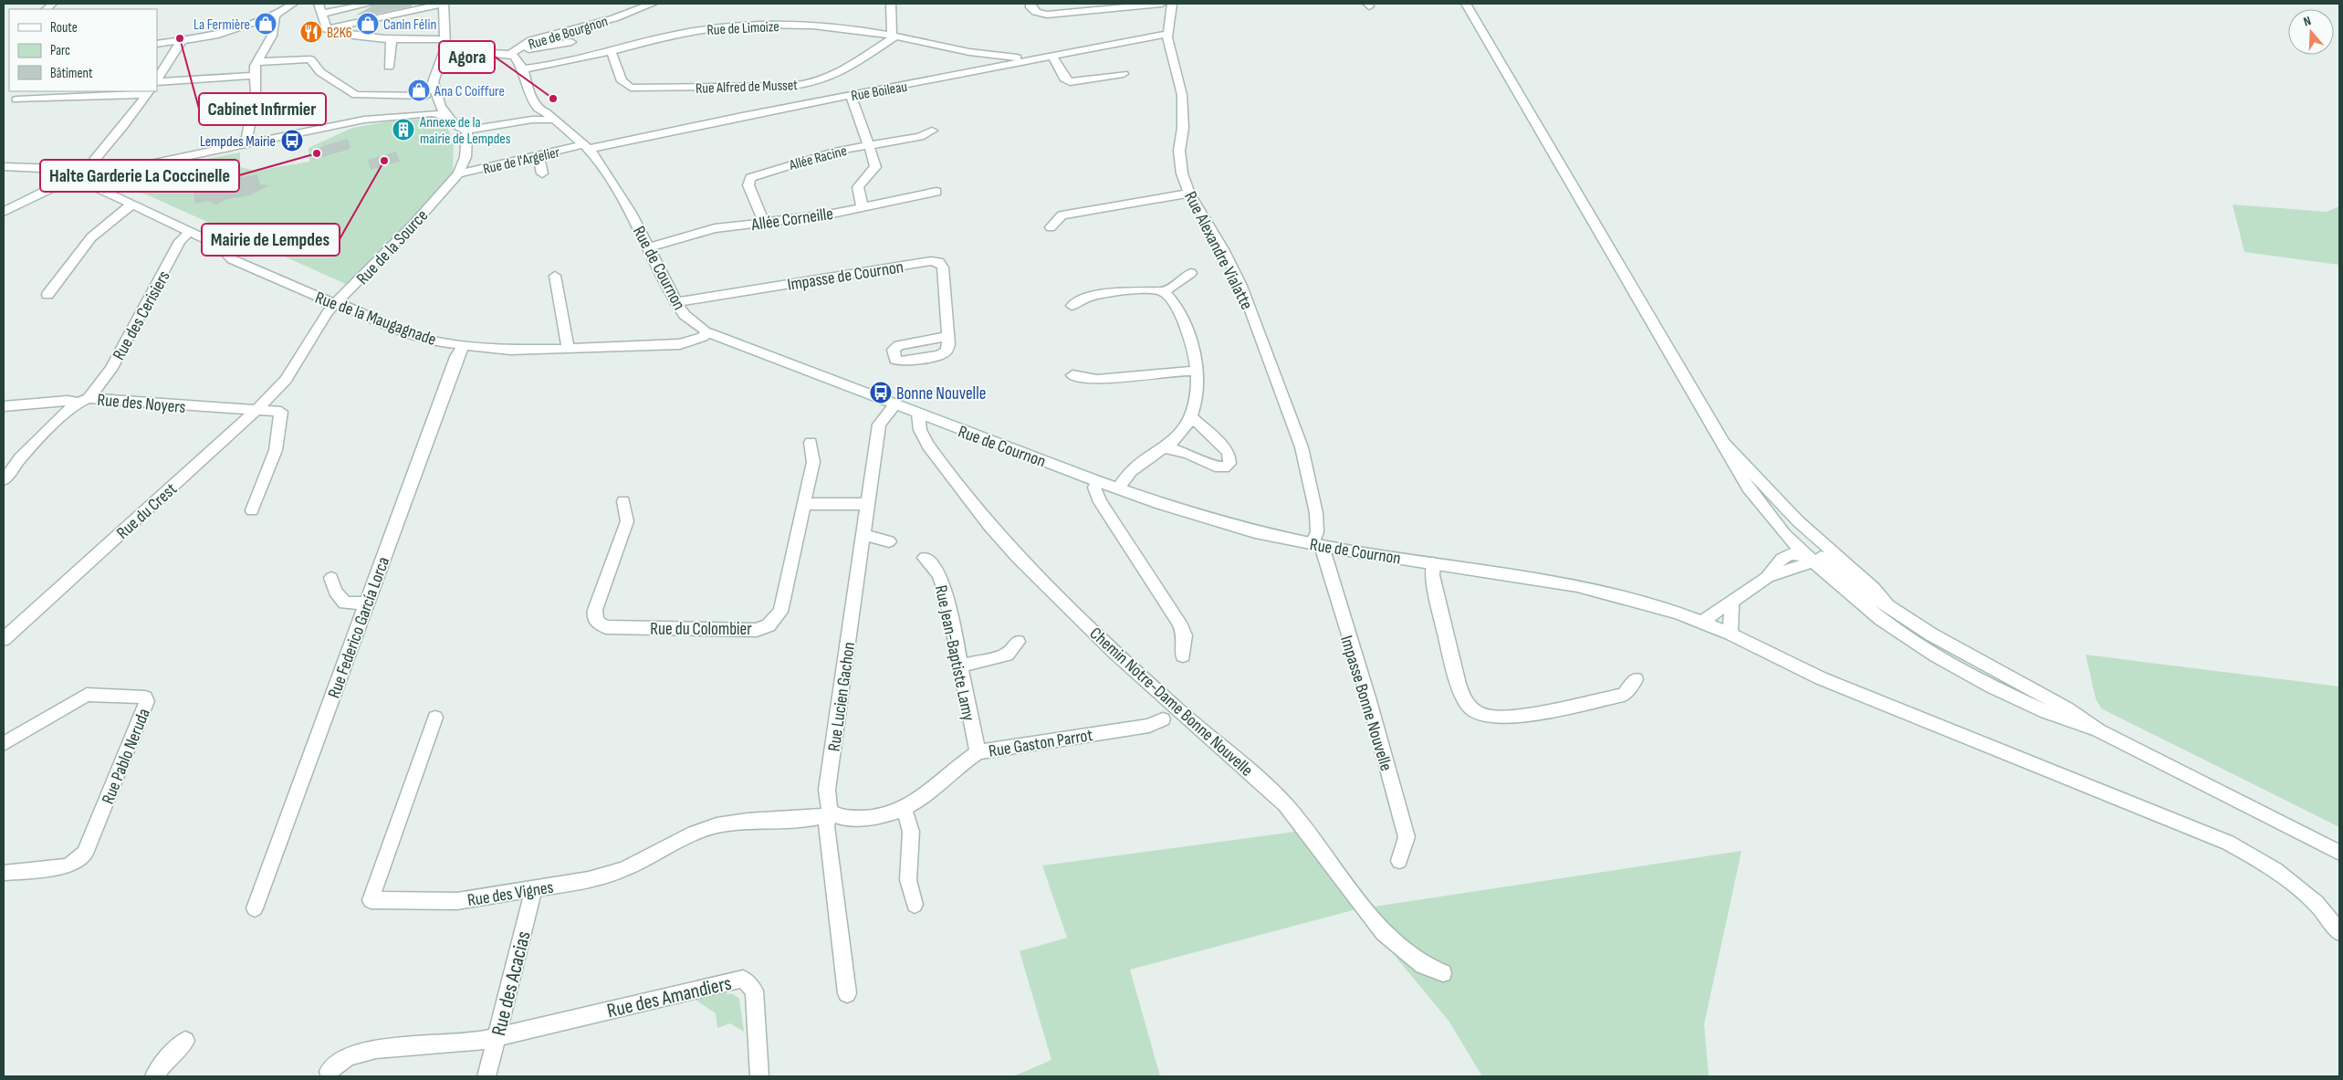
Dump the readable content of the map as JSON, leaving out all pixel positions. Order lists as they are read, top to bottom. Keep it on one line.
{"streets":{"street":["Rue de Limoize","Rue de Bourgnon","Rue Alfred de Musset","Rue Boileau","Allée Racine","Rue de l'Argelier","Allée Corneille","Rue de la Source","Rue Alexandre Vialatte","Rue de Cournon","Impasse de Cournon","Rue des Cerisiers","Rue de la Maugagnade","Rue des Noyers","Rue du Crest","Rue Federico García Lorca","Rue du Colombier","Rue Jean-Baptiste Lamy","Rue Lucien Gachon","Chemin Notre-Dame Bonne Nouvelle","Impasse Bonne Nouvelle","Rue Gaston Parrot","Rue Pablo Neruda","Rue des Vignes","Rue des Acacias","Rue des Amandiers"]},"crossings":[["Rue de Limoize","Rue Alfred de Musset"],["Rue de Limoize","Rue Boileau"],["Rue Boileau","Rue de l'Argelier"],["Rue Boileau","Rue Alexandre Vialatte"],["Rue Boileau","Rue de Cournon"],["Allée Racine","Allée Corneille"],["Rue de l'Argelier","Rue de la Source"],["Rue de l'Argelier","Rue de Cournon"],["Allée Corneille","Rue de Cournon"],["Rue de la Source","Rue de la Maugagnade"],["Rue de la Source","Rue du Crest"],["Rue Alexandre Vialatte","Rue de Cournon"],["Rue Alexandre Vialatte","Impasse Bonne Nouvelle"],["Rue de Cournon","Impasse de Cournon"],["Rue de Cournon","Rue de la Maugagnade"],["Rue de Cournon","Rue Lucien Gachon"],["Rue de Cournon","Chemin Notre-Dame Bonne Nouvelle"],["Rue de Cournon","Impasse Bonne Nouvelle"],["Rue des Cerisiers","Rue de la Maugagnade"],["Rue des Cerisiers","Rue des Noyers"],["Rue de la Maugagnade","Rue Federico García Lorca"],["Rue des Noyers","Rue du Crest"],["Rue Jean-Baptiste Lamy","Rue Gaston Parrot"],["Rue Lucien Gachon","Rue Gaston Parrot"],["Rue Lucien Gachon","Rue des Vignes"],["Rue Gaston Parrot","Rue des Vignes"],["Rue des Vignes","Rue des Acacias"],["Rue des Acacias","Rue des Amandiers"]],"places":{"shop":["La Fermière","Canin Félin","Ana C Coiffure"],"restaurant":["B2K6"],"other":["Cabinet Infirmier","Agora","Halte Garderie La Coccinelle","Mairie de Lempdes"],"building":["Annexe de la mairie de Lempdes"],"bus stop":["Lempdes Mairie","Bonne Nouvelle"]},"legend":["Route","Parc","Bâtiment"],"north":"top"}
